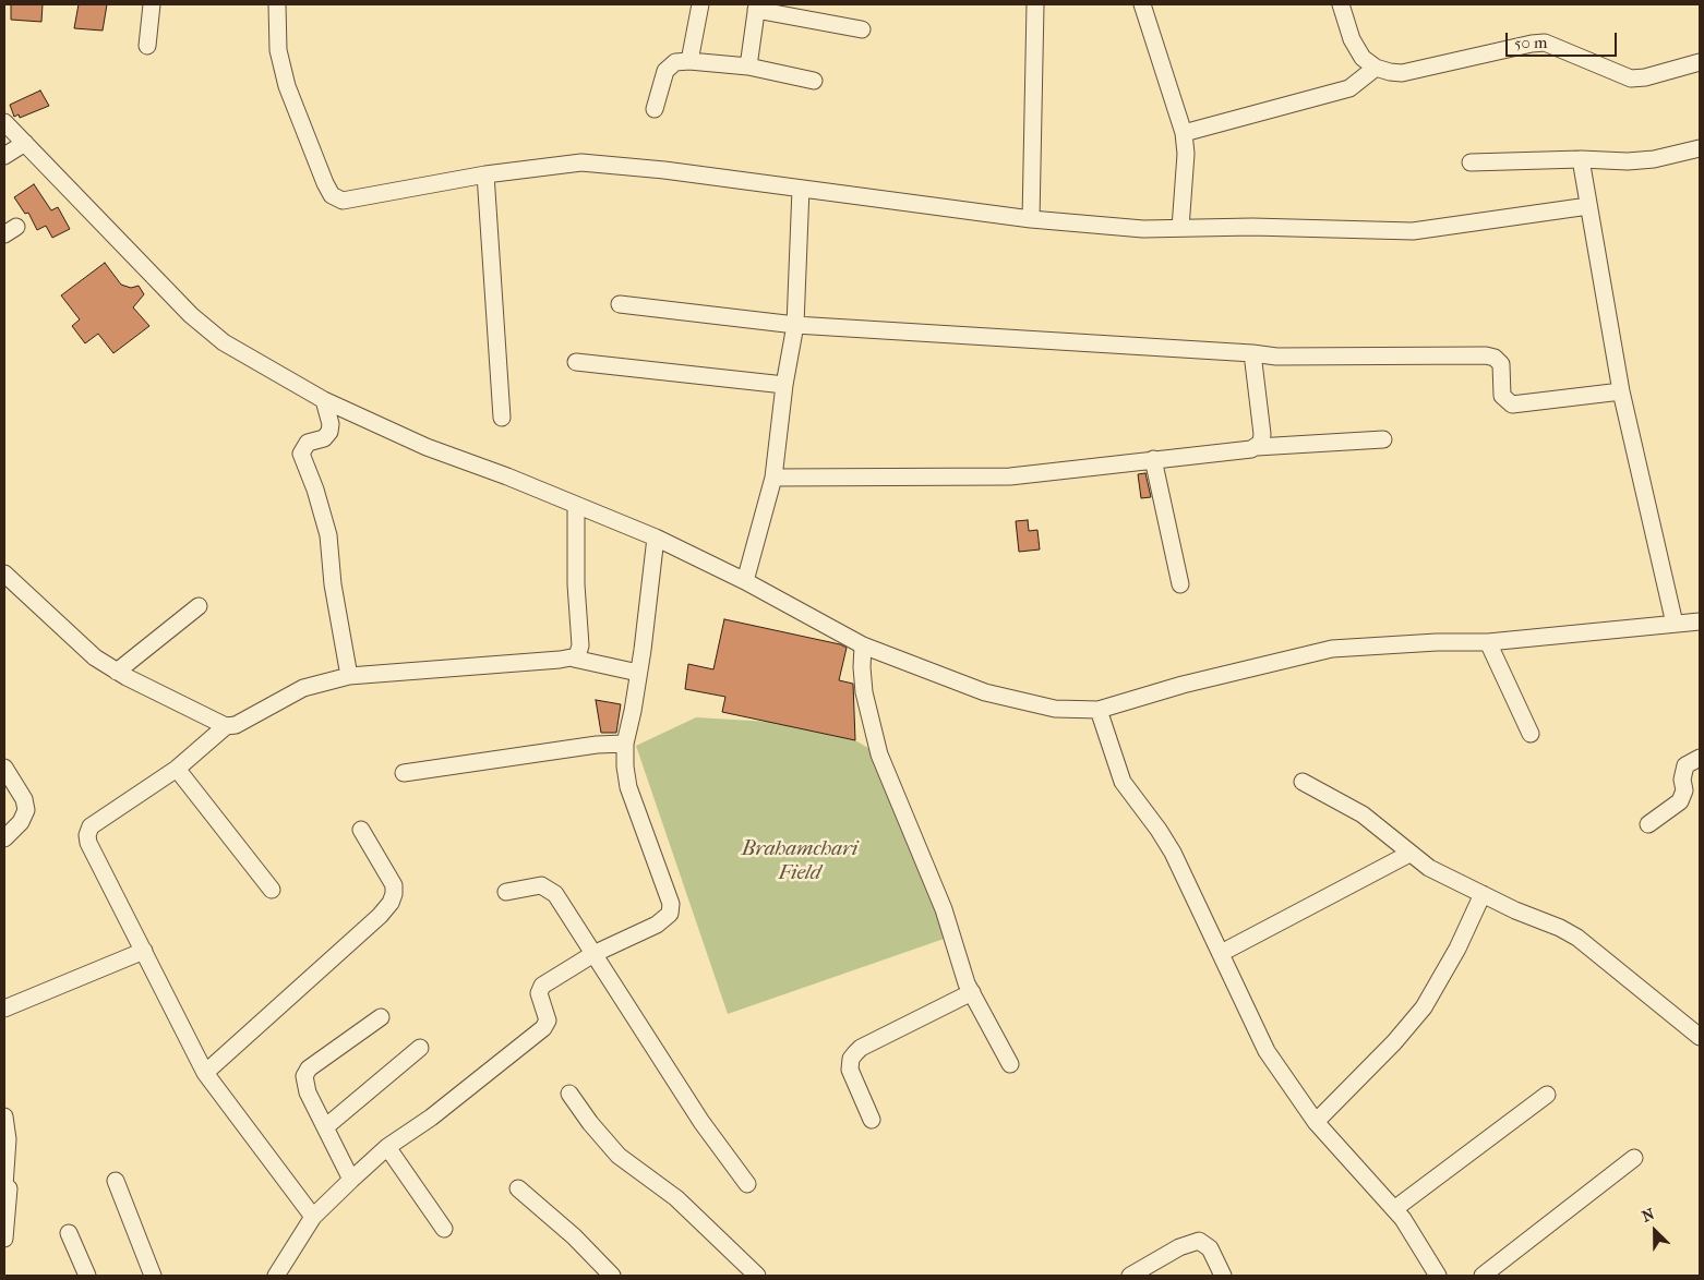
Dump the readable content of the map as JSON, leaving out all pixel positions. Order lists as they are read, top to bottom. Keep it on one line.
{"parks":["Brahamchari Field"],"scale_bar":"50 m","north":"top left"}
